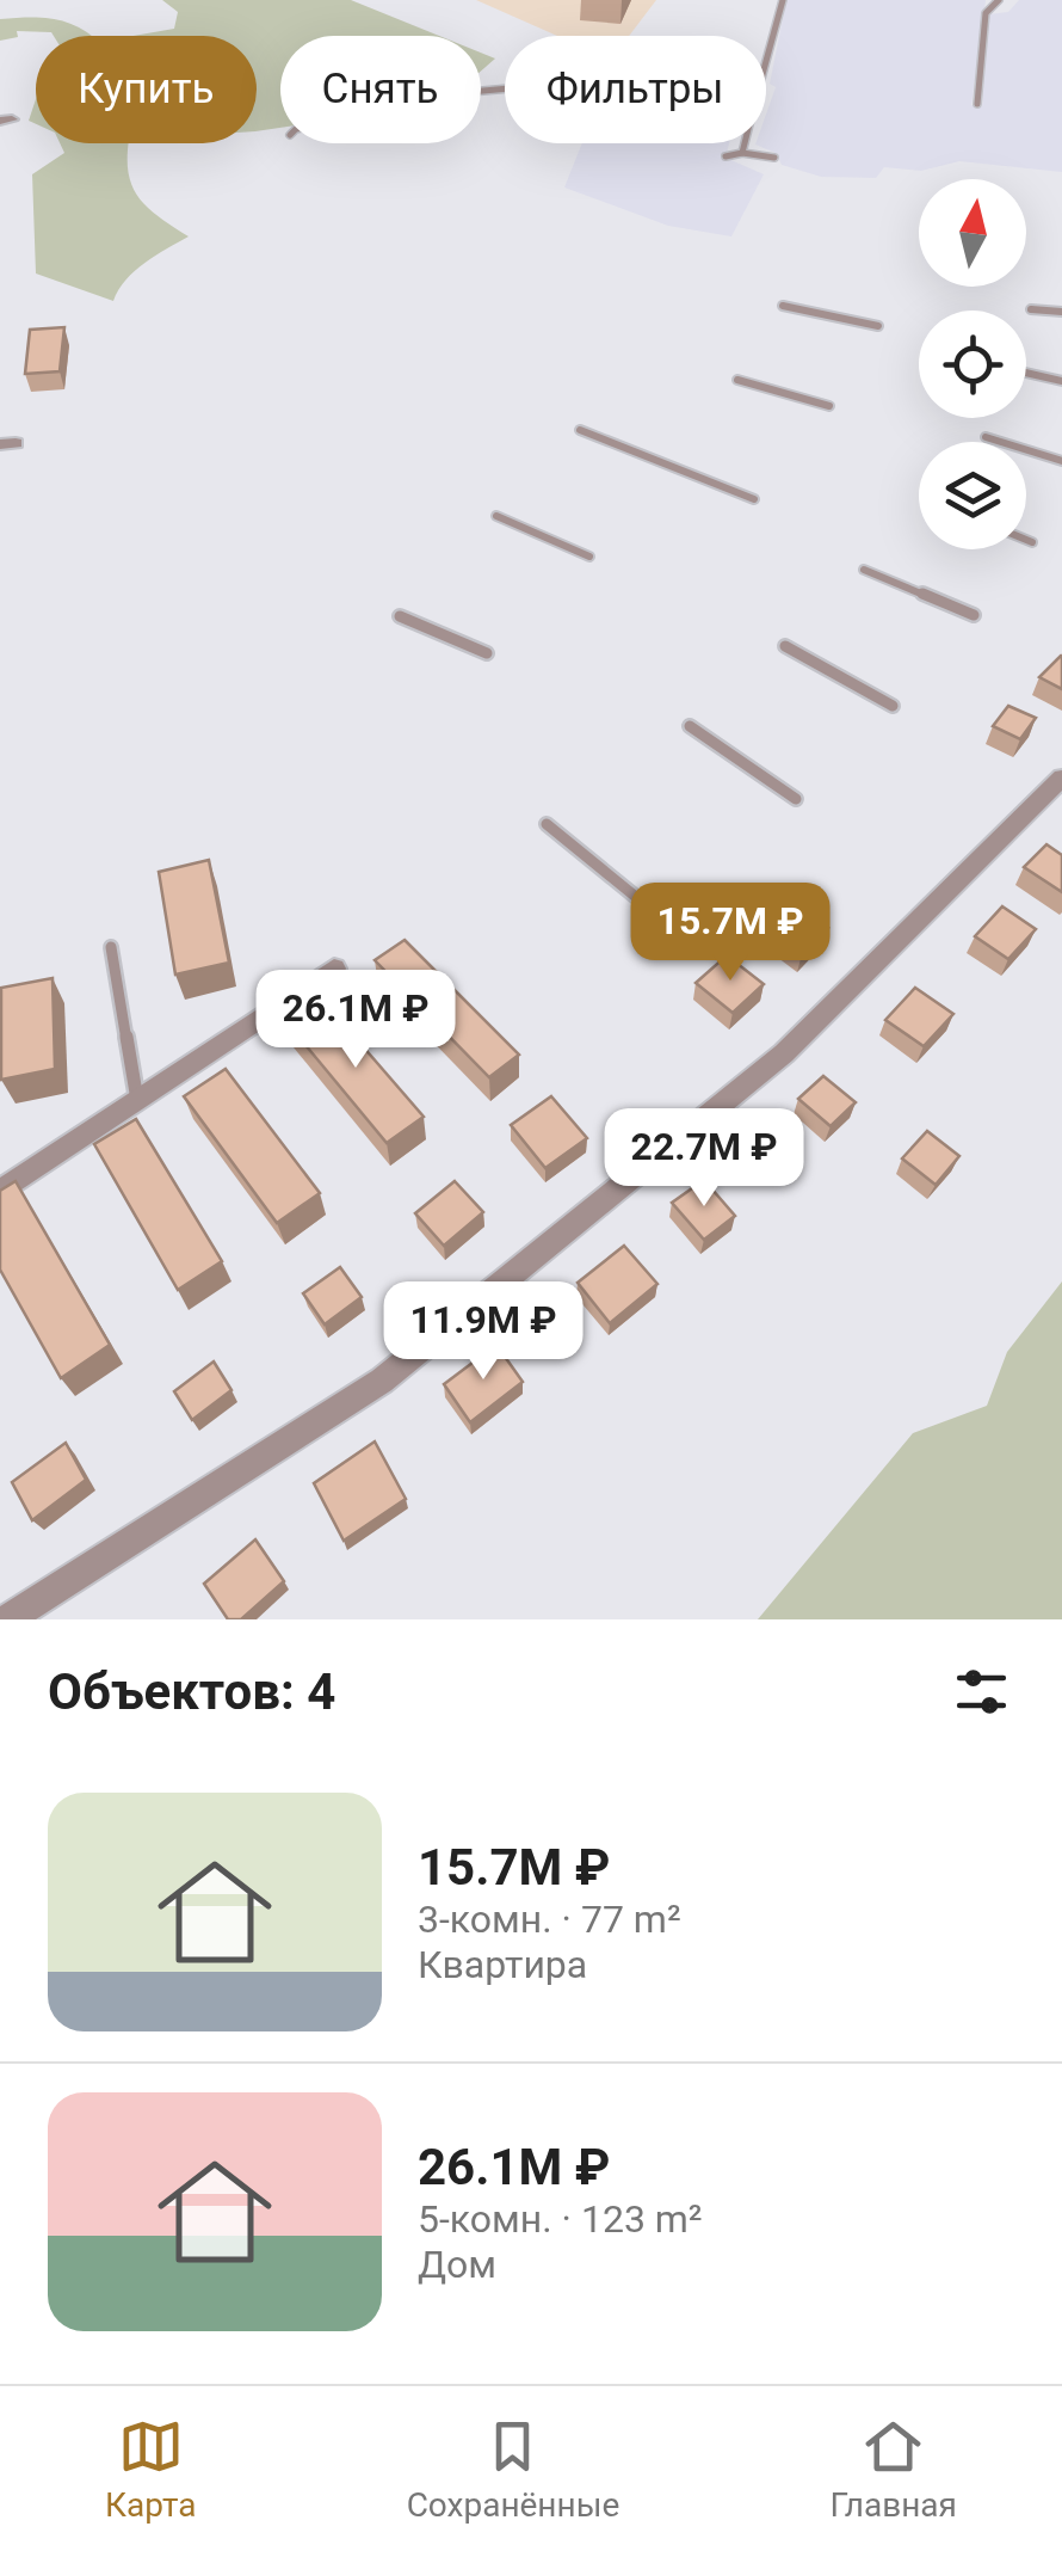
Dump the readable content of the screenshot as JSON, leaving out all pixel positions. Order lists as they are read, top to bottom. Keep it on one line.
{"north":"top","page":{"chip":["Купить","Снять","Фильтры"],"price":["15.7M ₽","26.1M ₽","22.7M ₽","11.9M ₽"],"heading":"Объектов: 4","list":[{"name":"15.7M ₽","note":"3-комн. · 77 m² · Квартира"},{"name":"26.1M ₽","note":"5-комн. · 123 m² · Дом"}],"tabs":["Карта","Сохранённые","Главная"]}}
